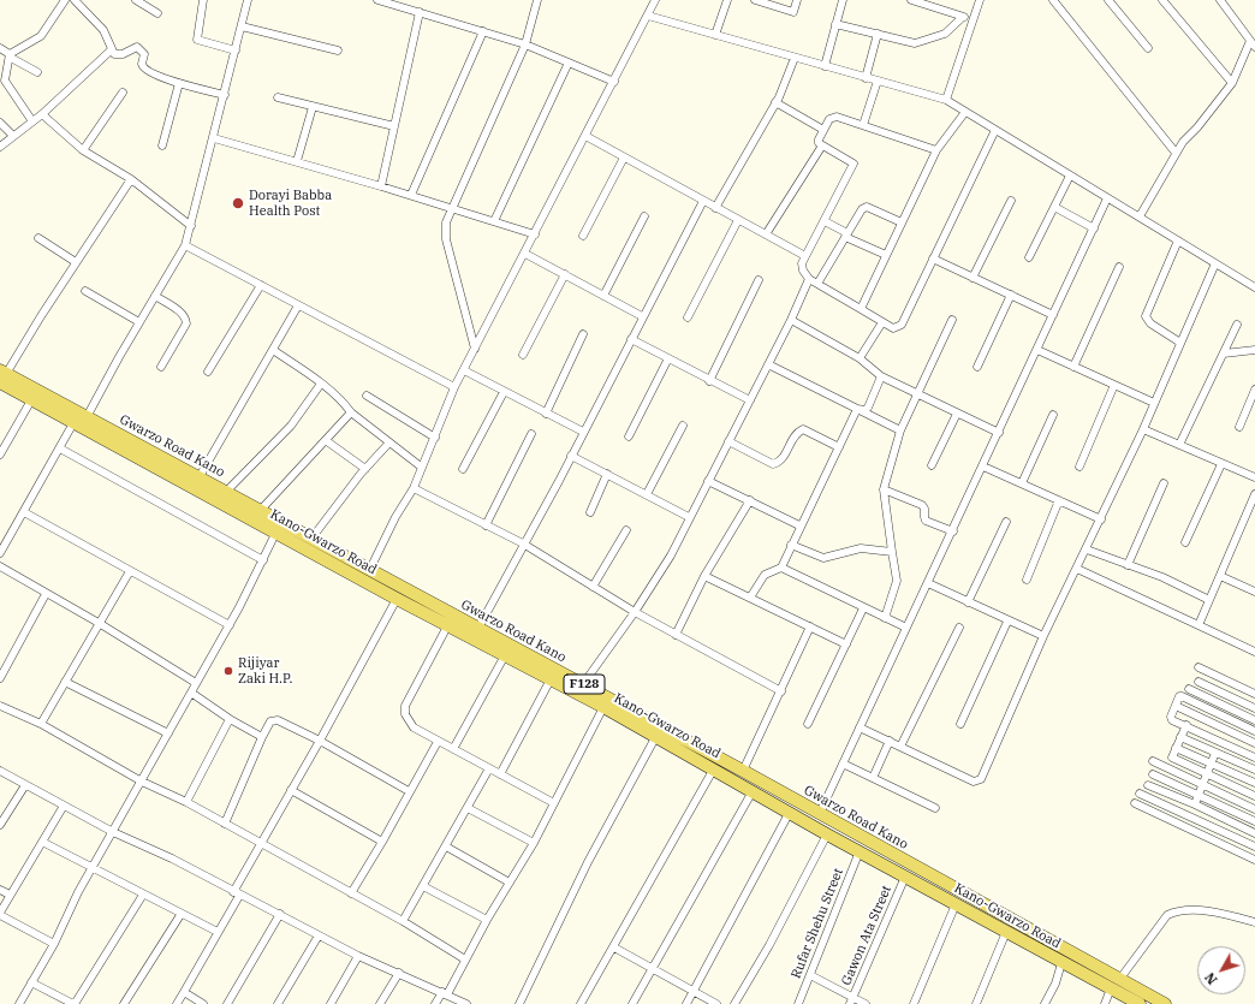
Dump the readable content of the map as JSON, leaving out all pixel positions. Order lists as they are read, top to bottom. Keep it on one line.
{"streets":{"main road":["Gwarzo Road Kano","Kano-Gwarzo Road","F128"],"street":["Rufar Shehu Street","Gawon Ata Street"]},"crossings":[["Gwarzo Road Kano","Kano-Gwarzo Road"],["Kano-Gwarzo Road","F128"],["Kano-Gwarzo Road","Rufar Shehu Street"],["Kano-Gwarzo Road","Gawon Ata Street"]],"places":["Dorayi Babba Health Post","Rijiyar Zaki H.P."],"north":"bottom left"}
